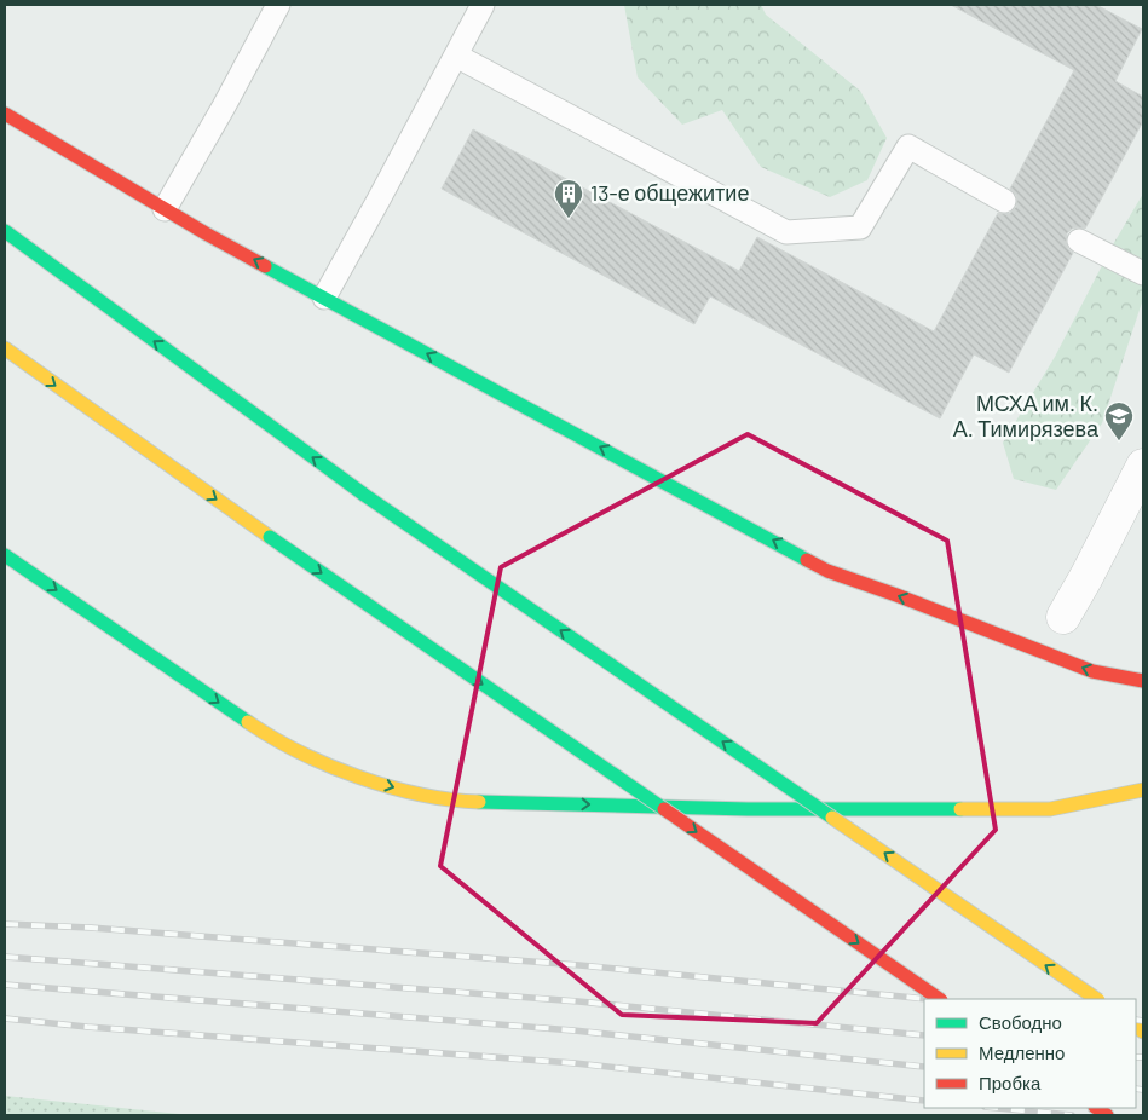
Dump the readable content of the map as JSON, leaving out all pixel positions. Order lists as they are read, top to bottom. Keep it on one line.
{"places":{"building":["13-е общежитие"],"school or university":["МСХА им. К. А. Тимирязева"]},"legend":["Свободно","Медленно","Пробка"]}
